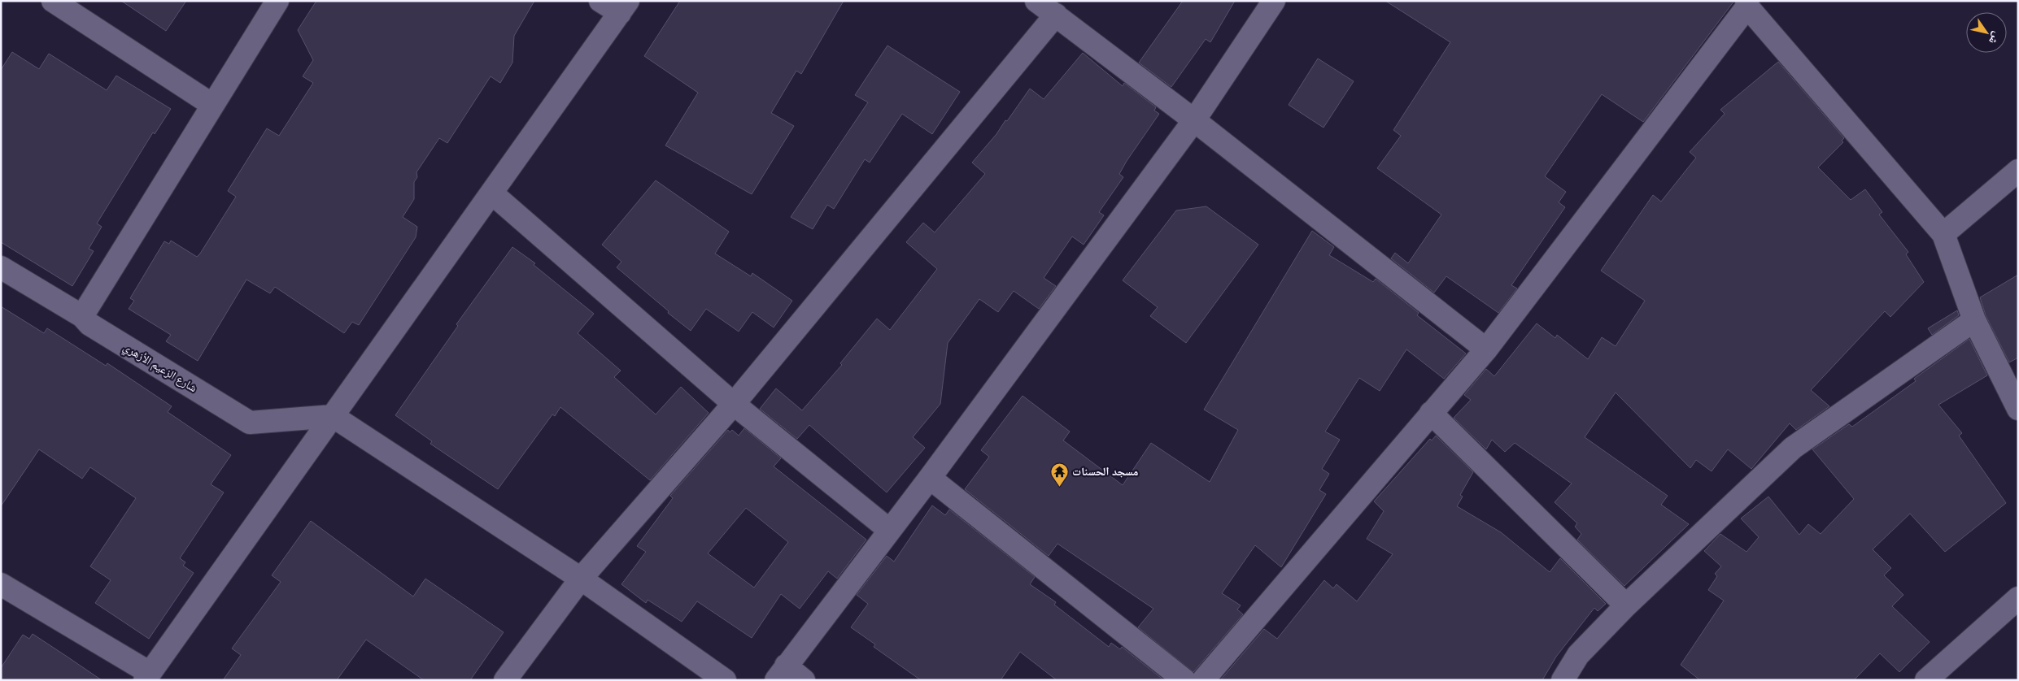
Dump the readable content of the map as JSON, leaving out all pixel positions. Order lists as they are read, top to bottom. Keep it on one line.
{"streets":{"street":["شارع الزعيم الأزهري"]},"places":{"temple":["مسجد الحسنات"]},"north":"bottom right"}
